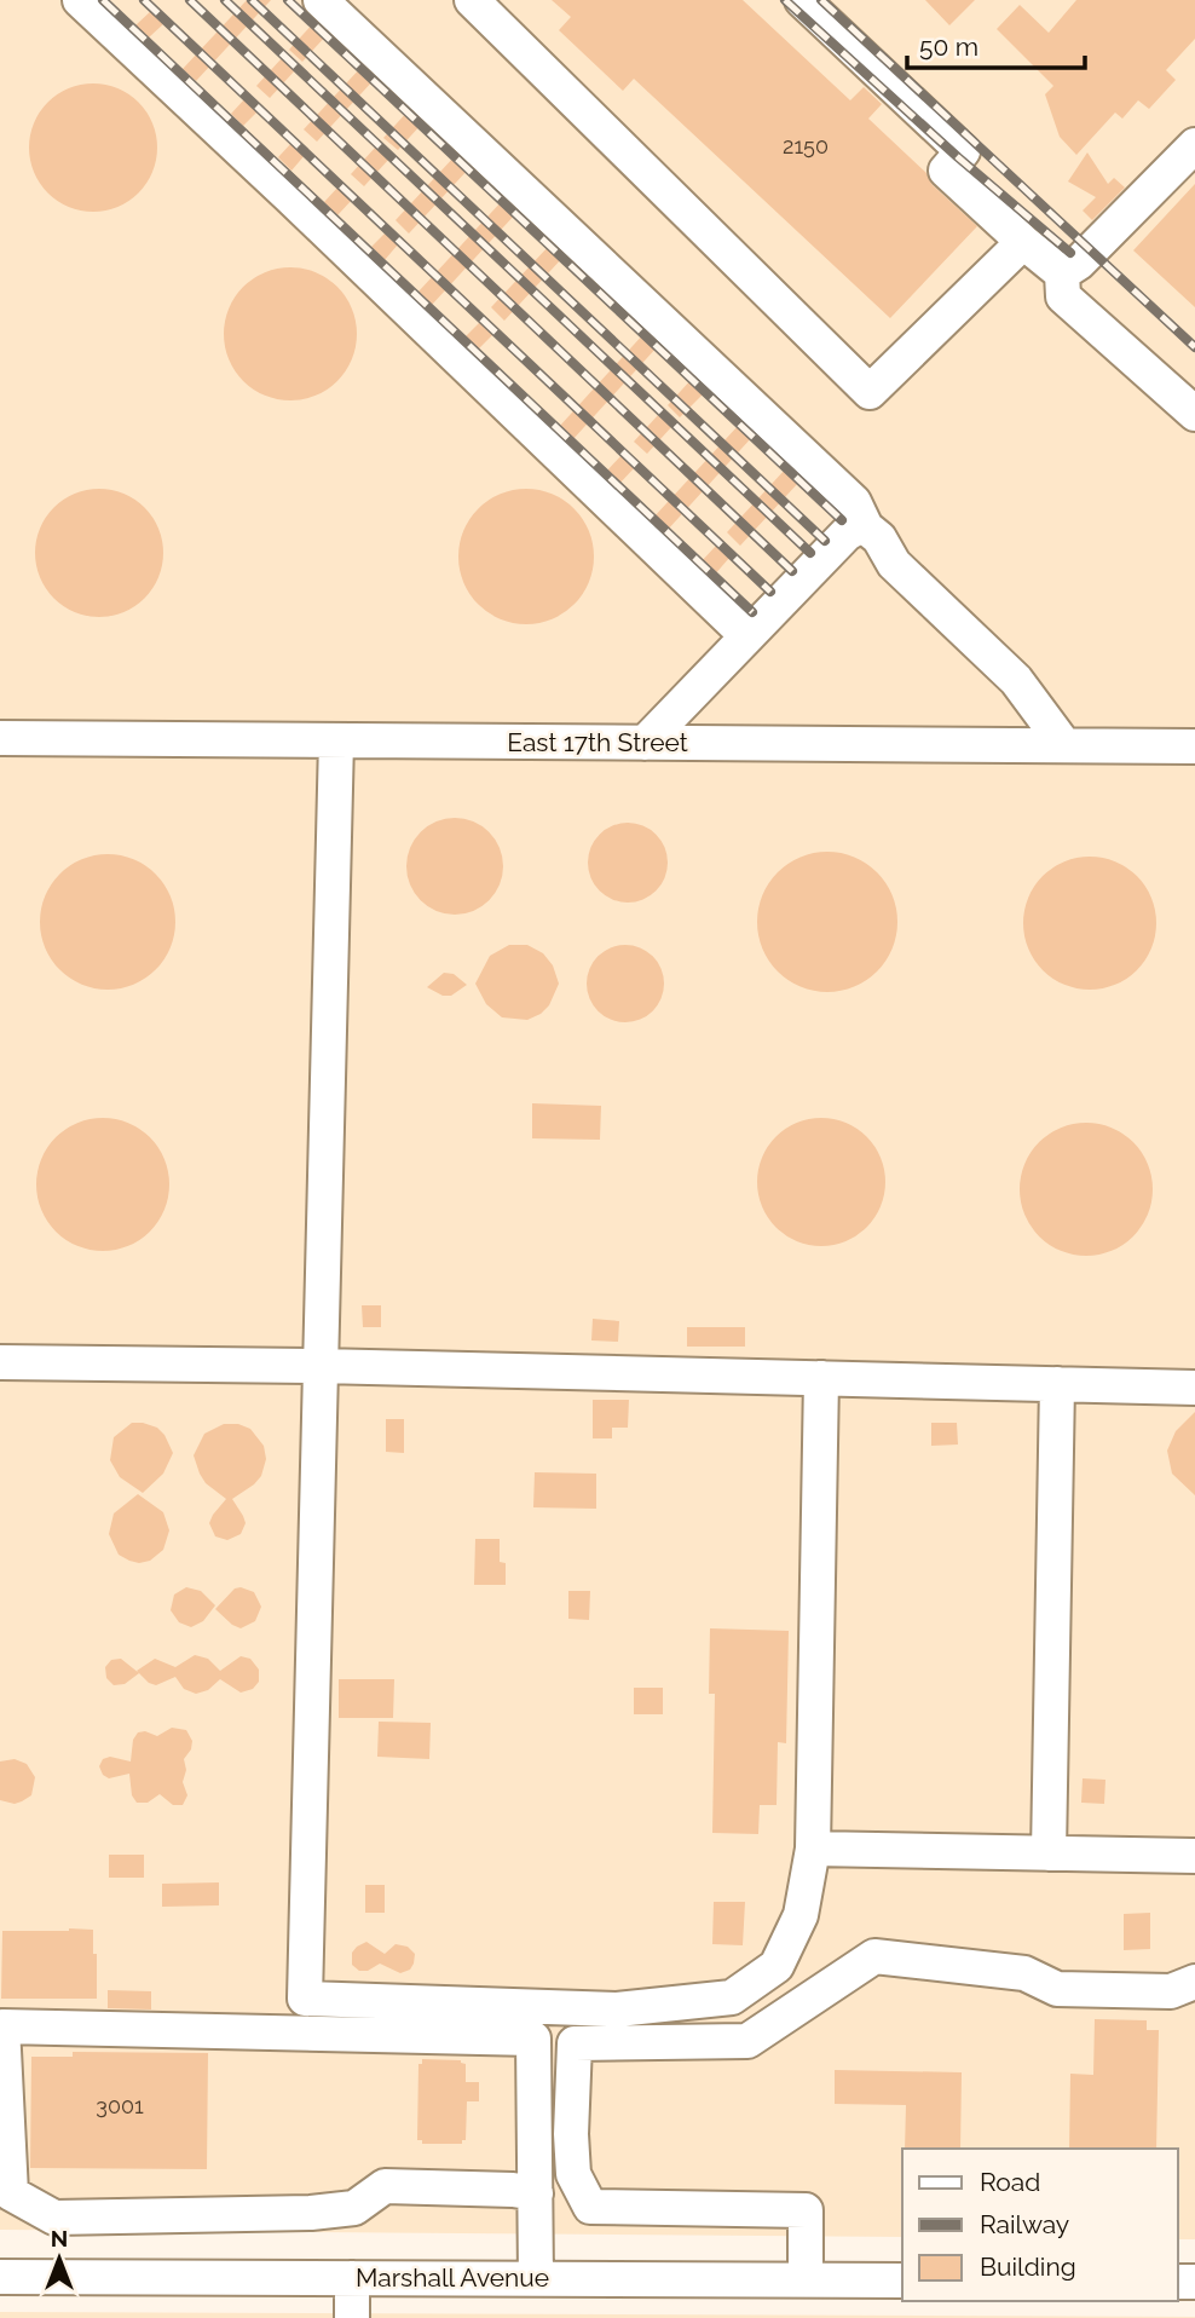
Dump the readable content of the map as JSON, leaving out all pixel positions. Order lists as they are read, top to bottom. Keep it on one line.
{"streets":{"street":["East 17th Street","Marshall Avenue"]},"house_numbers":["2150","3001"],"legend":["Road","Railway","Building"],"scale_bar":"50 m","north":"top"}
